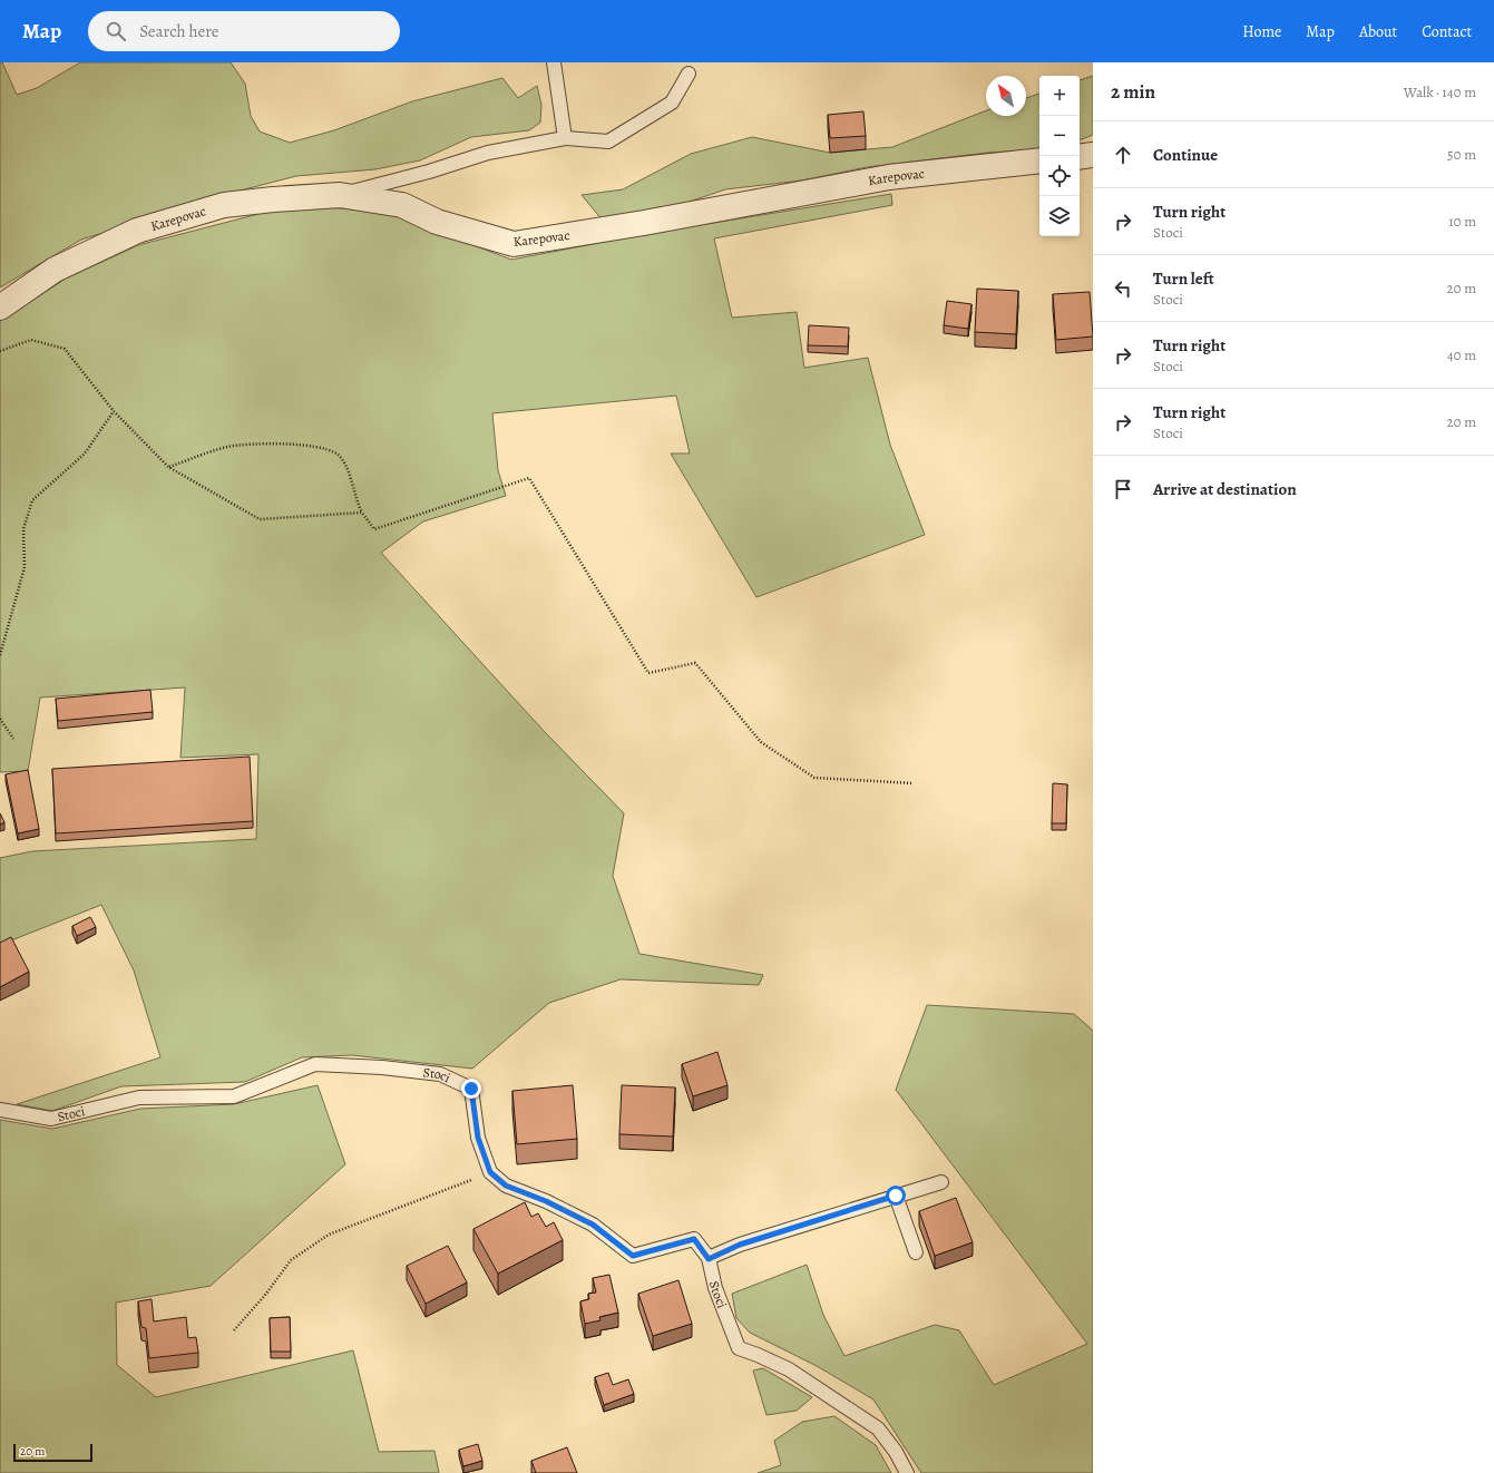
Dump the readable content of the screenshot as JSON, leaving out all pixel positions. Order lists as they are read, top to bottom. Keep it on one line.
{"streets":{"street":["Karepovac"],"lane":["Stoci"]},"scale_bar":"20 m","north":"top left","page":{"header":"Map","search":"Search here","nav":["Home","Map","About","Contact"],"heading":["2 min","Walk · 140 m"],"map_buttons":["+","−"],"list":[["Continue","50 m"],["Turn right","Stoci","10 m"],["Turn left","Stoci","20 m"],["Turn right","Stoci","40 m"],["Turn right","Stoci","20 m"],"Arrive at destination"],"scale":"20 m"}}
